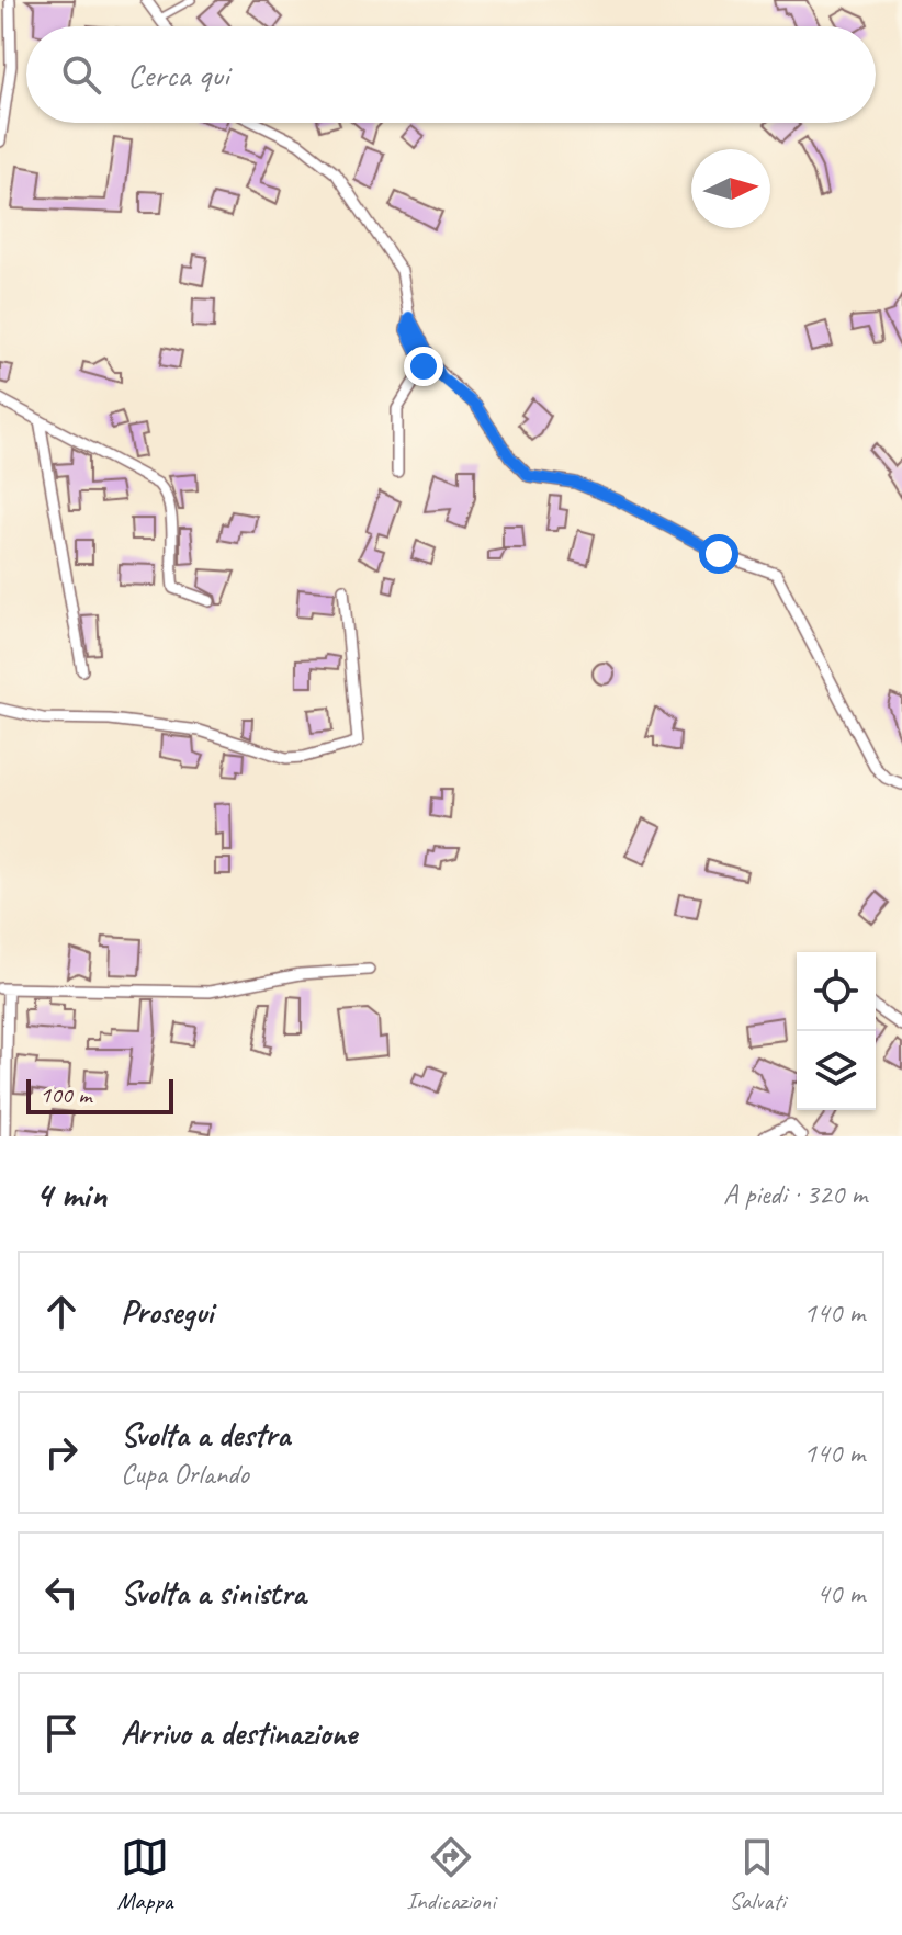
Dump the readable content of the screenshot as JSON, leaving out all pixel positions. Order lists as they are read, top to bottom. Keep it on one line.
{"scale_bar":"100 m","north":"right","page":{"search":"Cerca qui","scale":"100 m","heading":["4 min","A piedi · 320 m"],"list":[["Prosegui","140 m"],["Svolta a destra","Cupa Orlando","140 m"],["Svolta a sinistra","40 m"],"Arrivo a destinazione"],"nav":["Mappa","Indicazioni","Salvati"]}}
